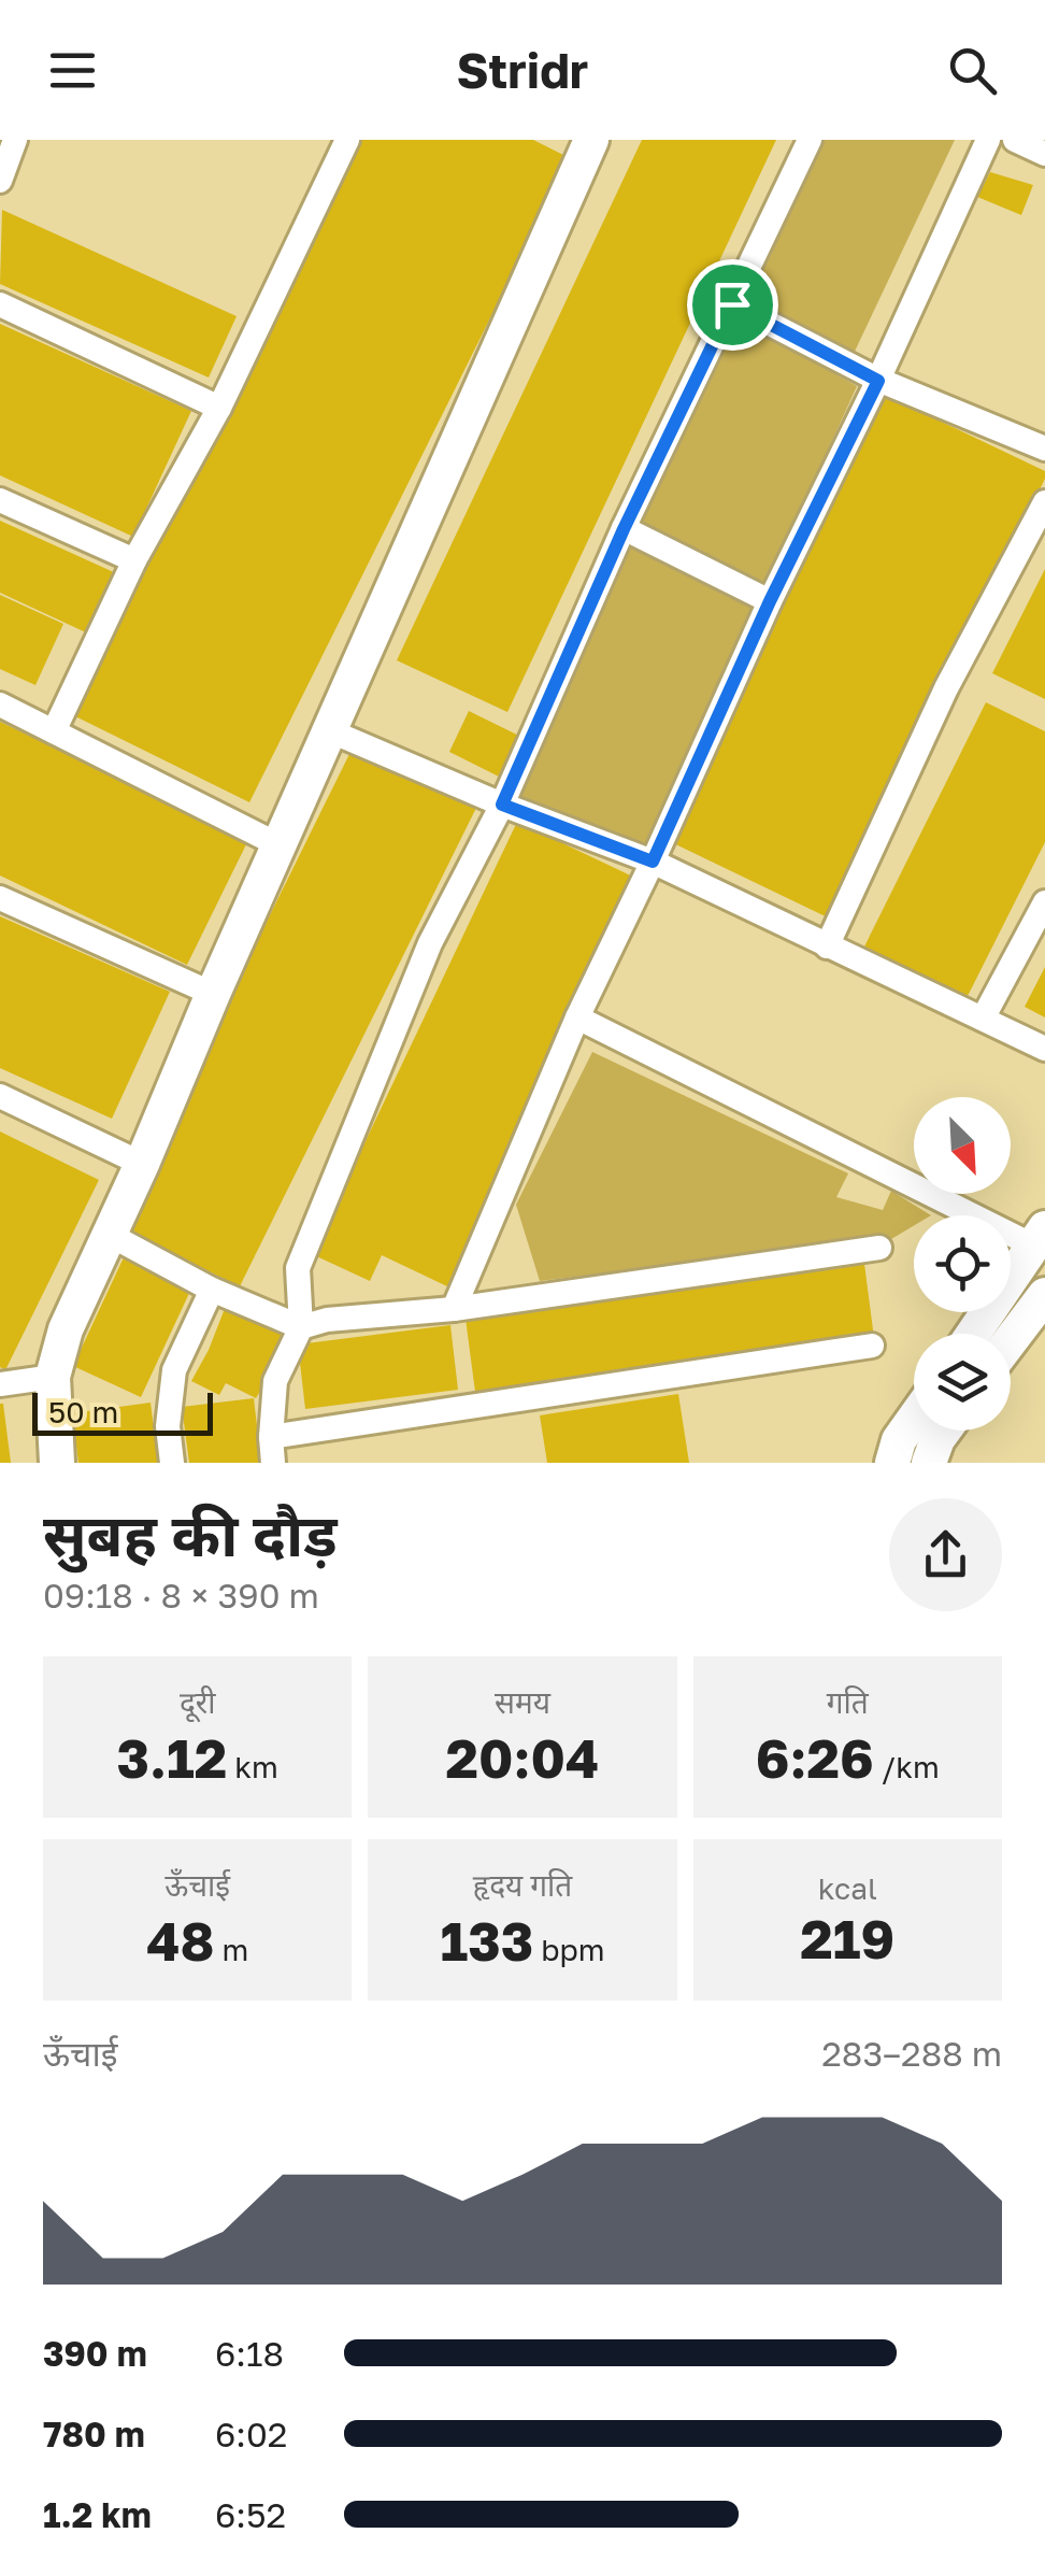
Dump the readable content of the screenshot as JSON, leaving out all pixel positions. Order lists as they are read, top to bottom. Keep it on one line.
{"scale_bar":"50 m","north":"bottom right","page":{"header":"Stridr","scale":"50 m","heading":["सुबह की दौड़","09:18 · 8 × 390 m"],"stats":[["दूरी","3.12 km"],["समय","20:04"],["गति","6:26 /km"],["ऊँचाई","48 m"],["हृदय गति","133 bpm"],["kcal","219"]],"chart":["ऊँचाई","283–288 m"],"list":[{"name":"390 m","note":"6:18"},{"name":"780 m","note":"6:02"},{"name":"1.2 km","note":"6:52"}]}}
